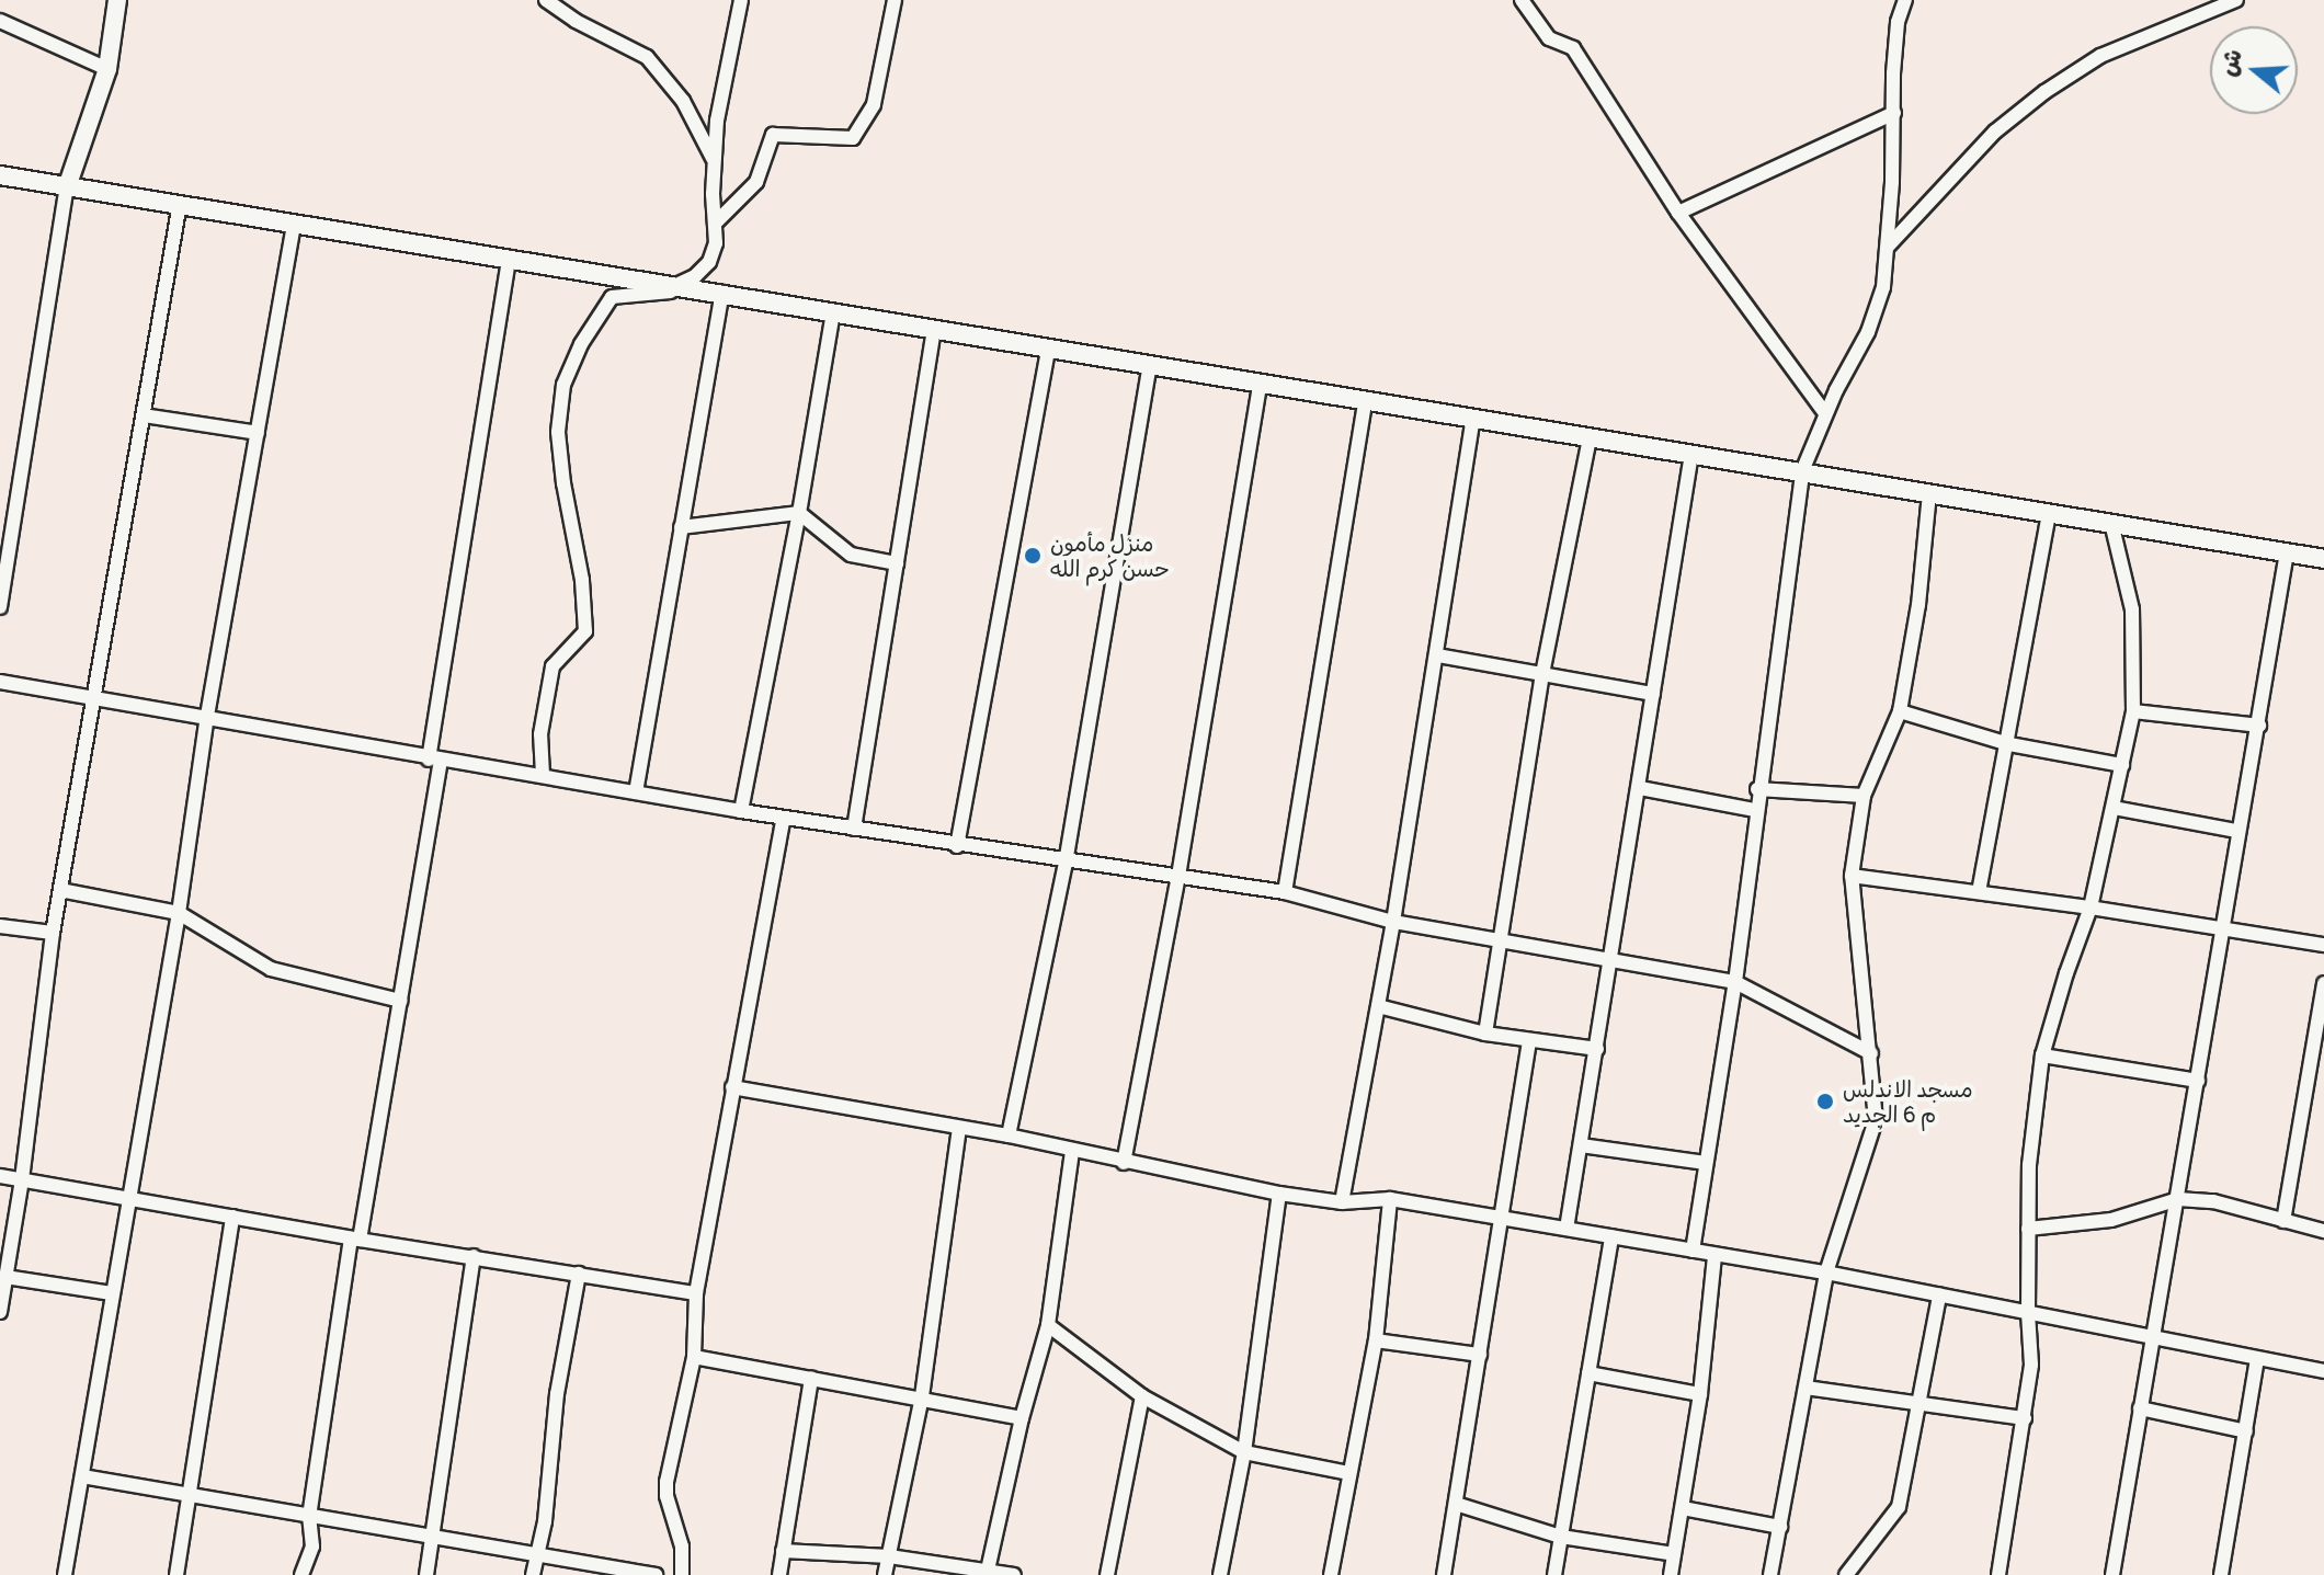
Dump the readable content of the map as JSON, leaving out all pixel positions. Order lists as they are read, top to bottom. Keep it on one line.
{"places":["منزل مأمون حسن كرم الله","مسجد الاندلس م 6 الجديد"],"north":"left"}
